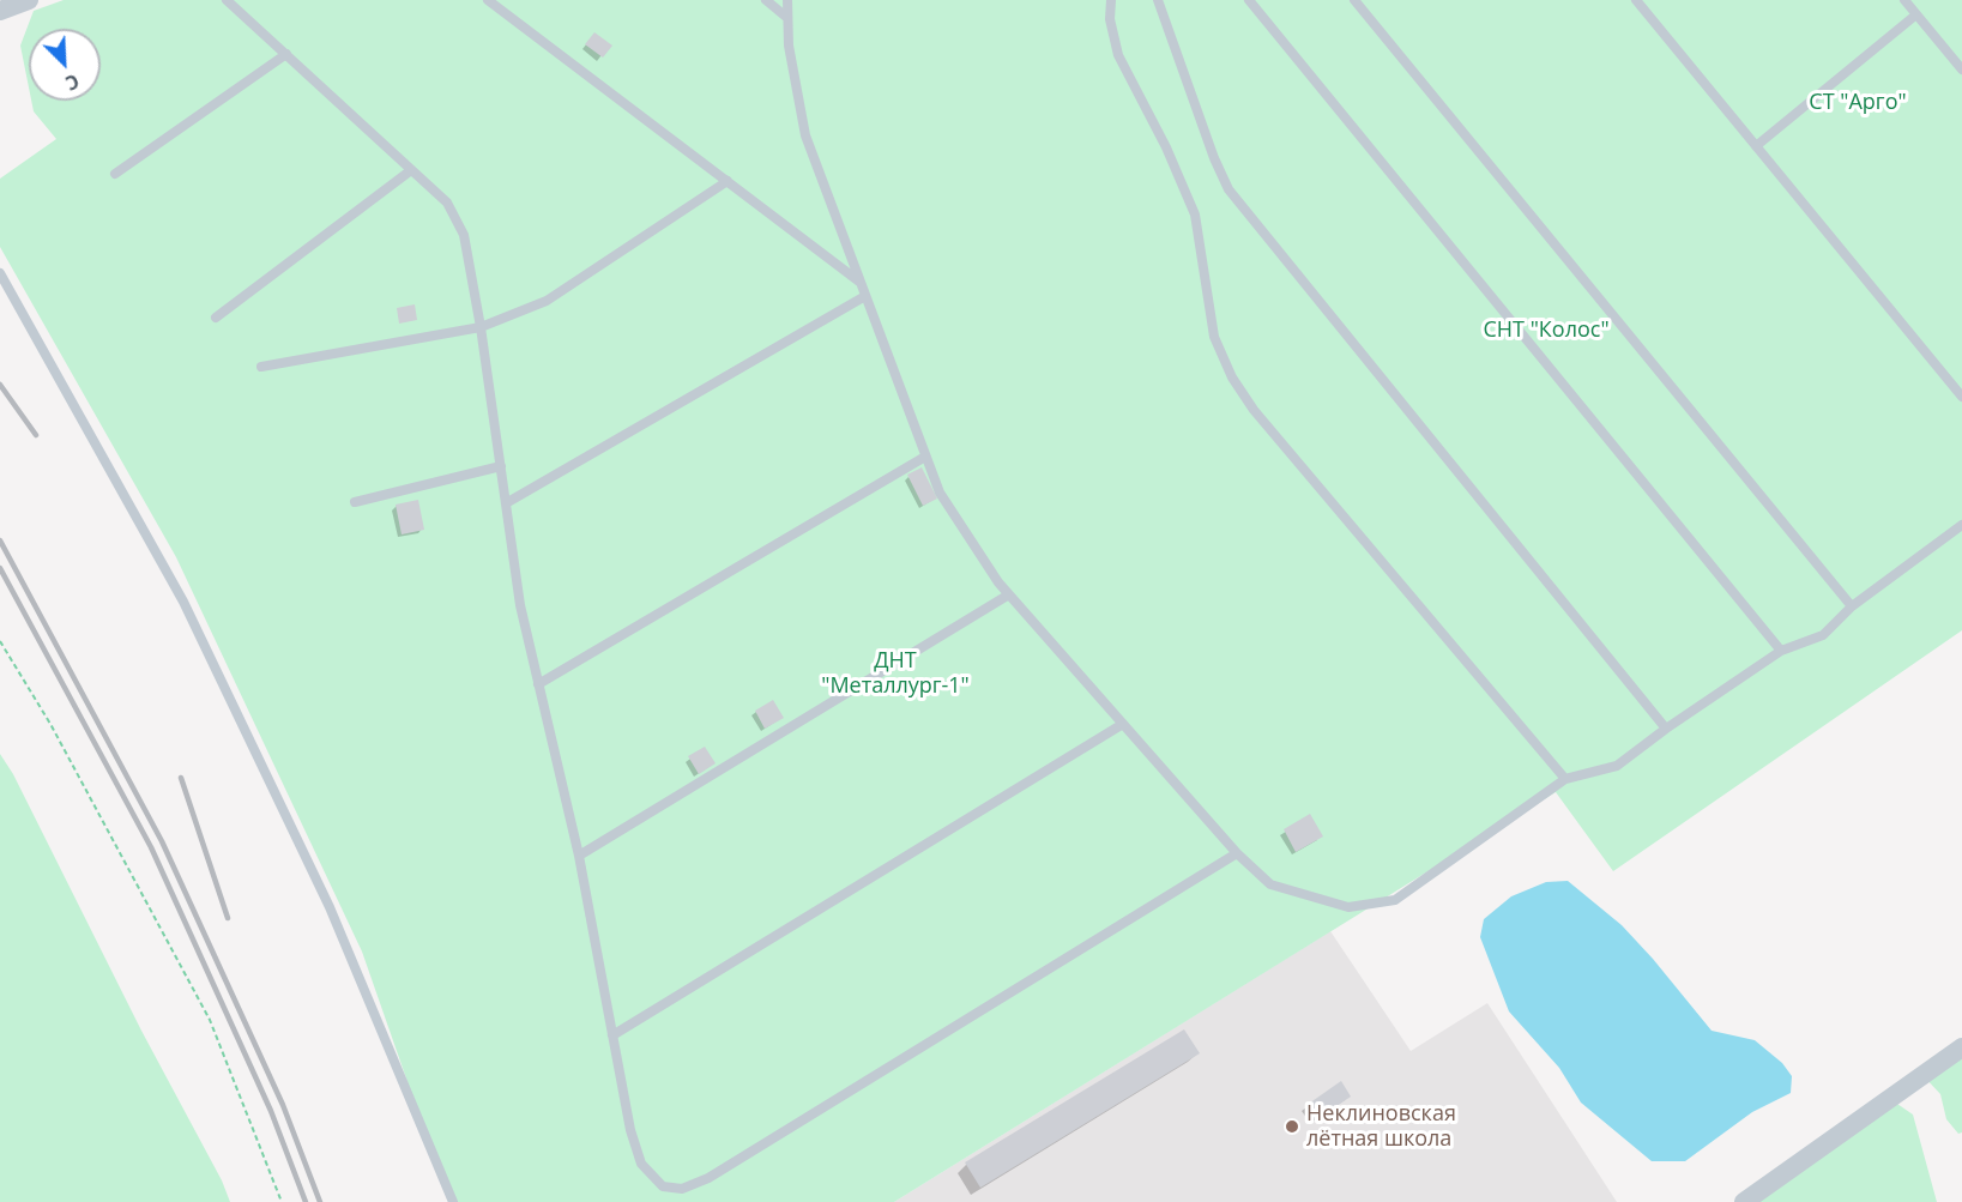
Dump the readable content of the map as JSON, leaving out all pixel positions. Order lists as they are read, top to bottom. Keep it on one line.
{"parks":["СТ \"Арго\"","СНТ \"Колос\"","ДНТ \"Металлург-1\""],"places":["Неклиновская лётная школа"],"north":"bottom right"}
